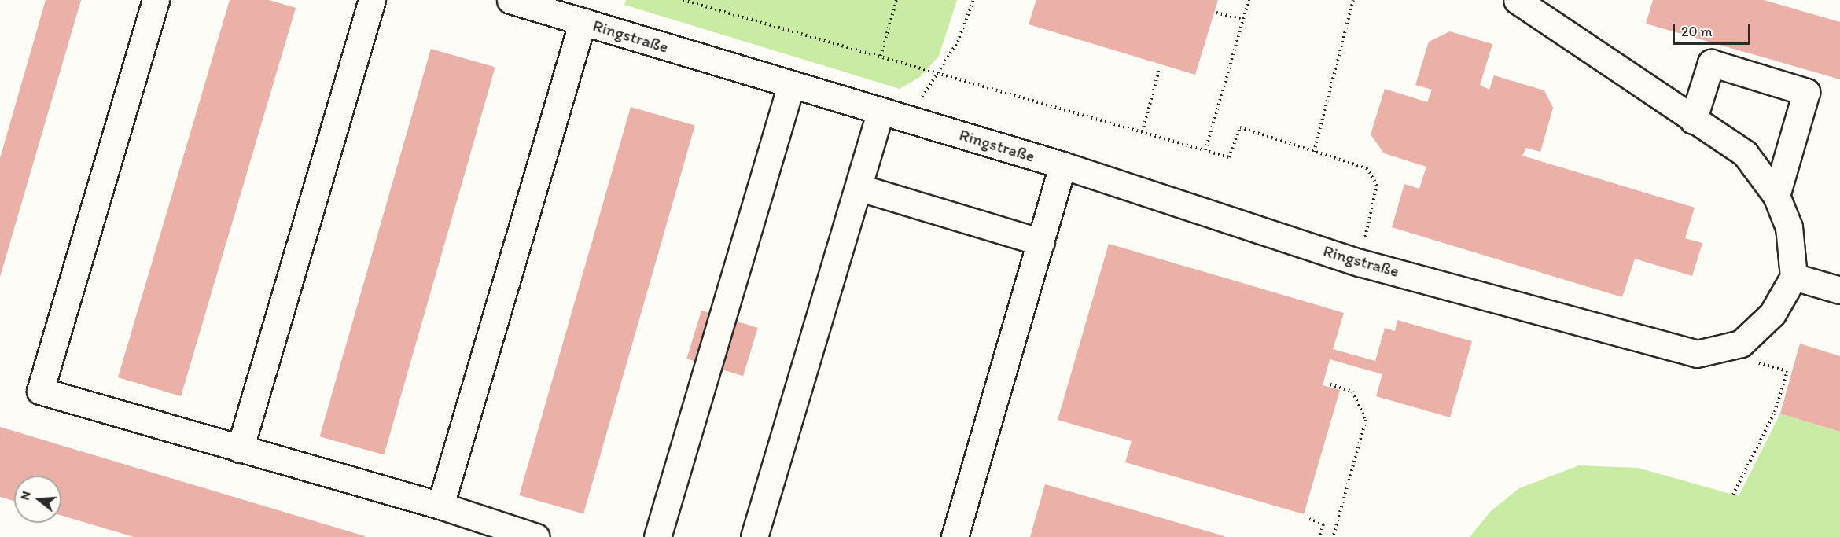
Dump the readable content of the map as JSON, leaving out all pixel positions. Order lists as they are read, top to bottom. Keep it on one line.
{"streets":{"lane":["Ringstraße"]},"scale_bar":"20 m","north":"left"}
